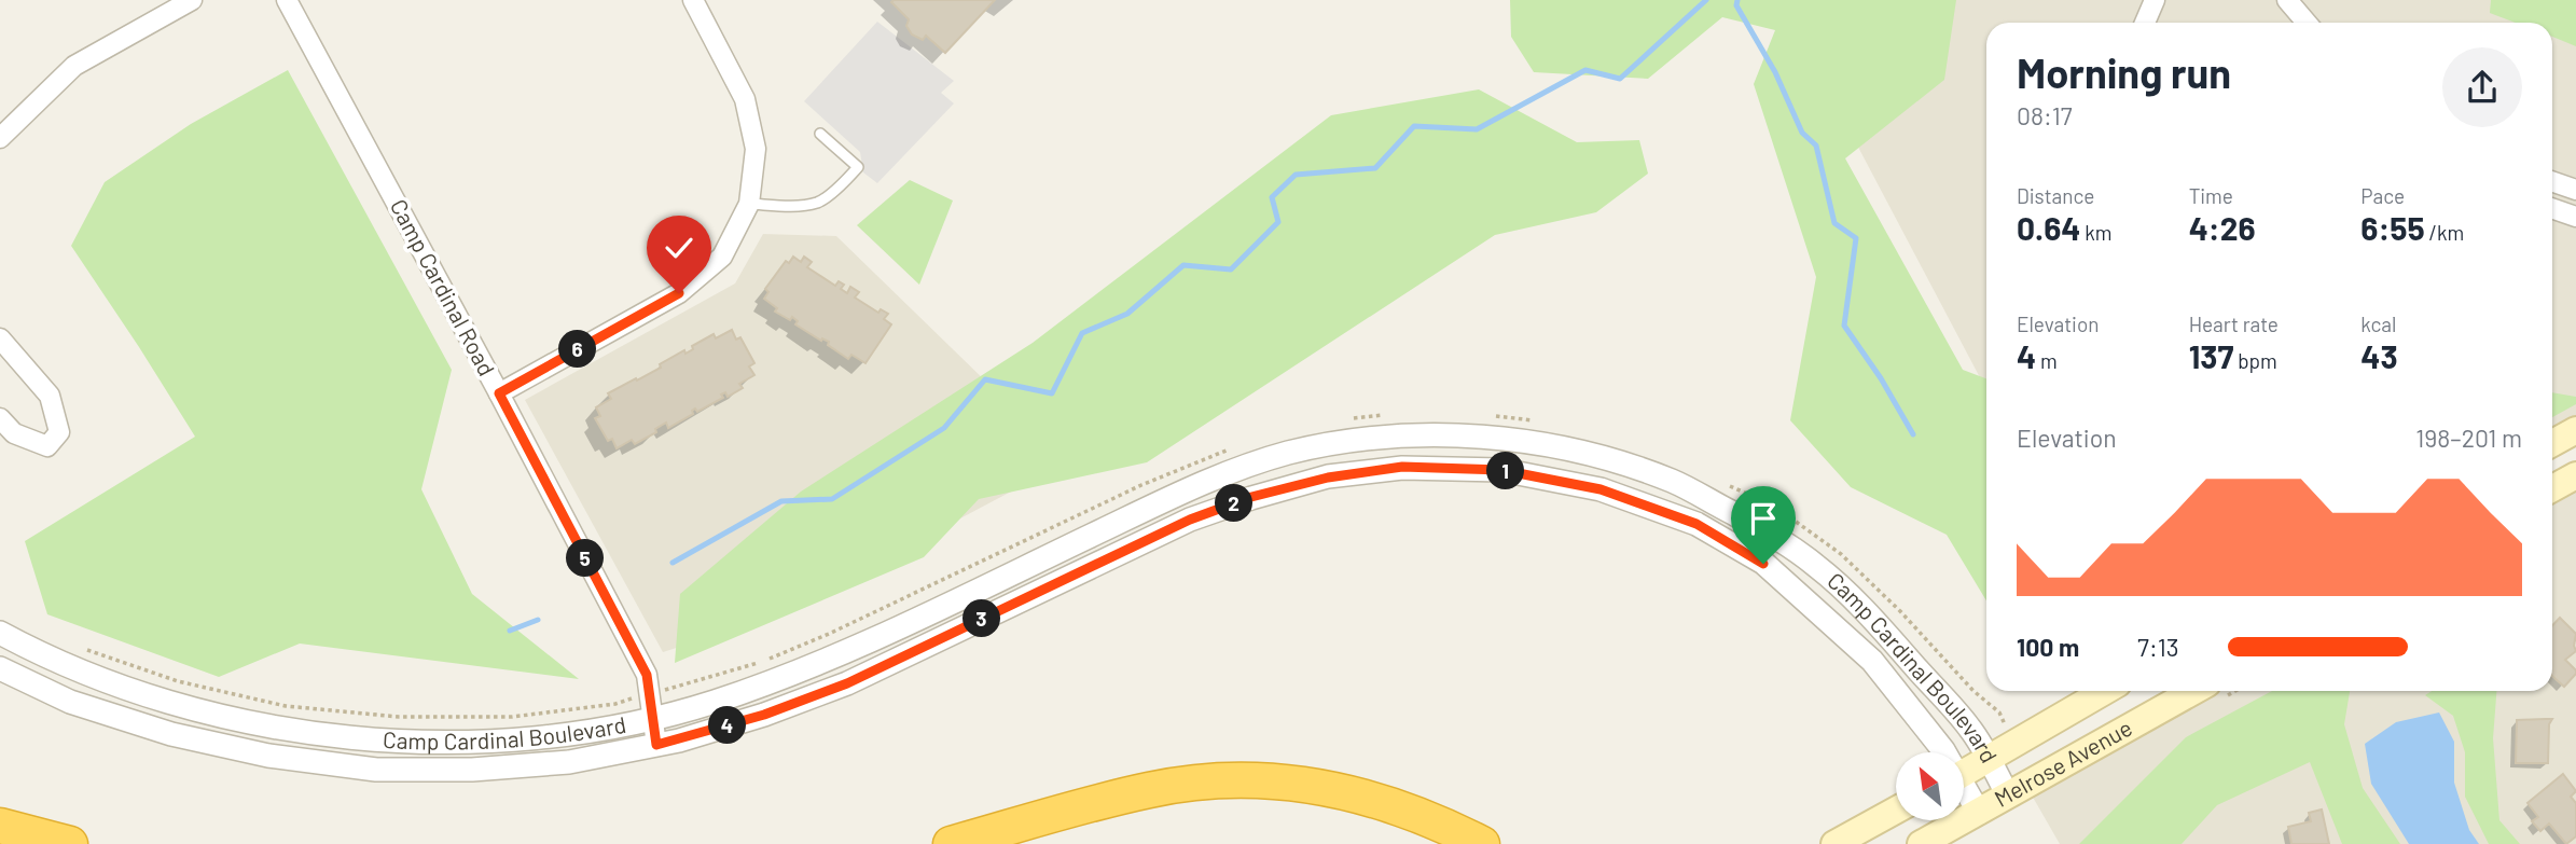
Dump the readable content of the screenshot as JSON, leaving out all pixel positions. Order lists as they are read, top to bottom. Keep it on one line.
{"streets":{"main road":["Melrose Avenue"],"street":["Camp Cardinal Road","Camp Cardinal Boulevard"]},"crossings":[["Camp Cardinal Road","Camp Cardinal Boulevard"],["Camp Cardinal Boulevard","Melrose Avenue"]],"north":"top left","page":{"heading":["Morning run","08:17"],"stats":[["Distance","0.64 km"],["Time","4:26"],["Pace","6:55 /km"],["Elevation","4 m"],["Heart rate","137 bpm"],["kcal","43"]],"pins":["6","1","2","5","3","4"],"chart":["Elevation","198–201 m"],"list":[{"name":"100 m","note":"7:13"}]}}
